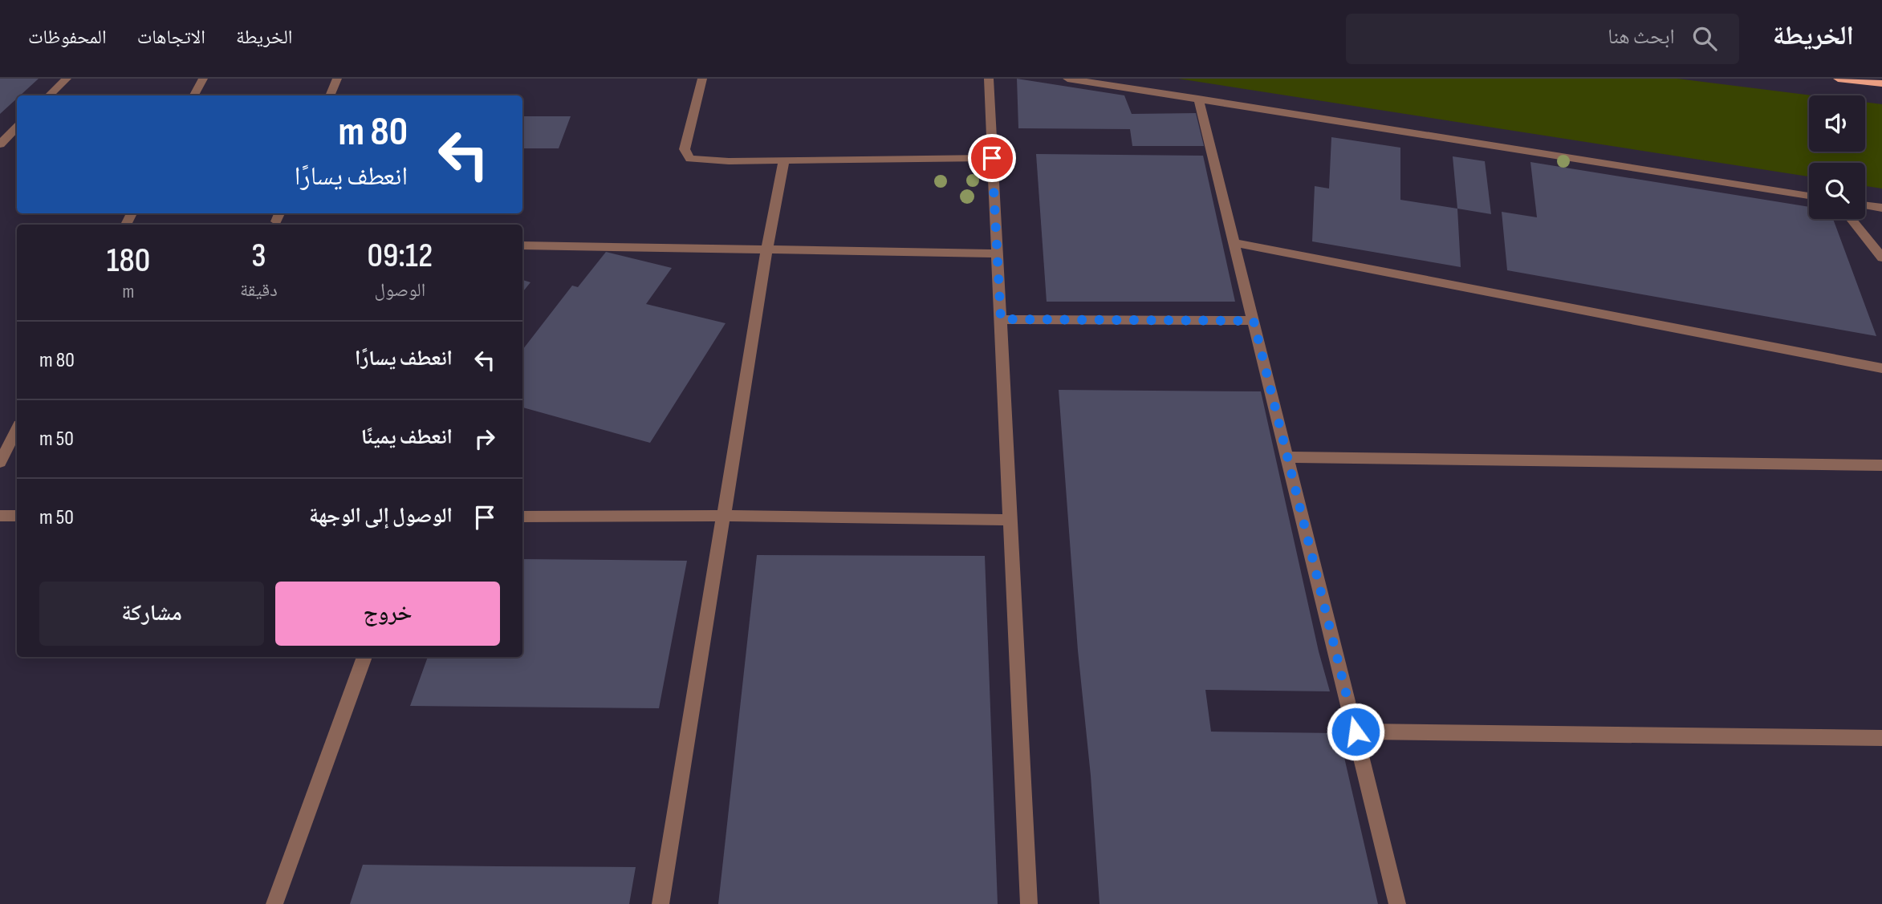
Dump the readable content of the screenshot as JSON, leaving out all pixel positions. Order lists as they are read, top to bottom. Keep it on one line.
{"page":{"header":"الخريطة","search":"ابحث هنا","nav":["الخريطة","الاتجاهات","المحفوظات"],"turn":["80 m","انعطف يسارًا"],"eta":["09:12","الوصول","3","دقيقة","180","m"],"list":[{"name":"انعطف يسارًا","value":"80 m"},{"name":"انعطف يمينًا","value":"50 m"},{"name":"الوصول إلى الوجهة","value":"50 m"}],"buttons":["خروج","مشاركة"]}}
